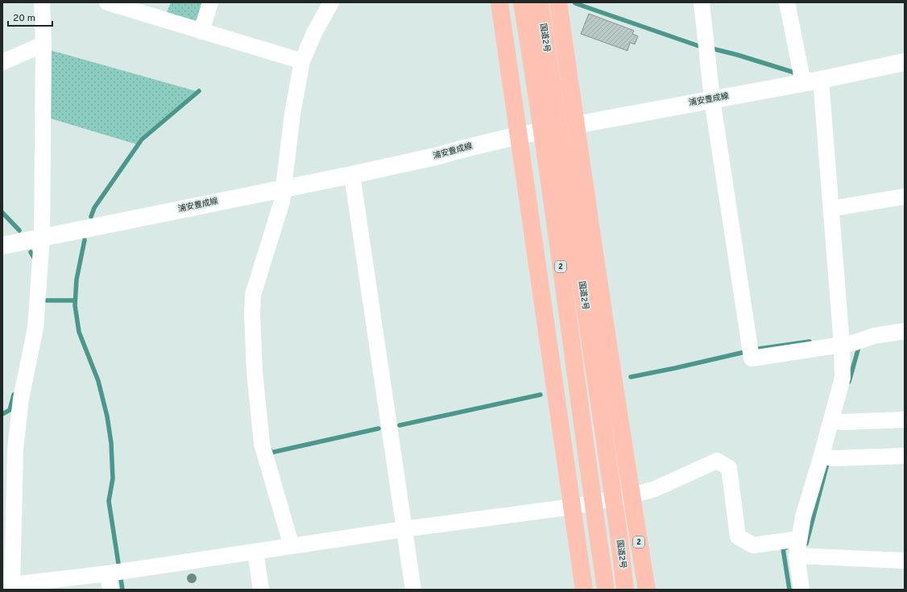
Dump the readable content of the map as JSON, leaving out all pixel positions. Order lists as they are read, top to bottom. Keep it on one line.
{"streets":{"highway":["国道2号","2"],"main road":["浦安豊成線"]},"crossings":[["浦安豊成線","2"]],"scale_bar":"20 m"}
